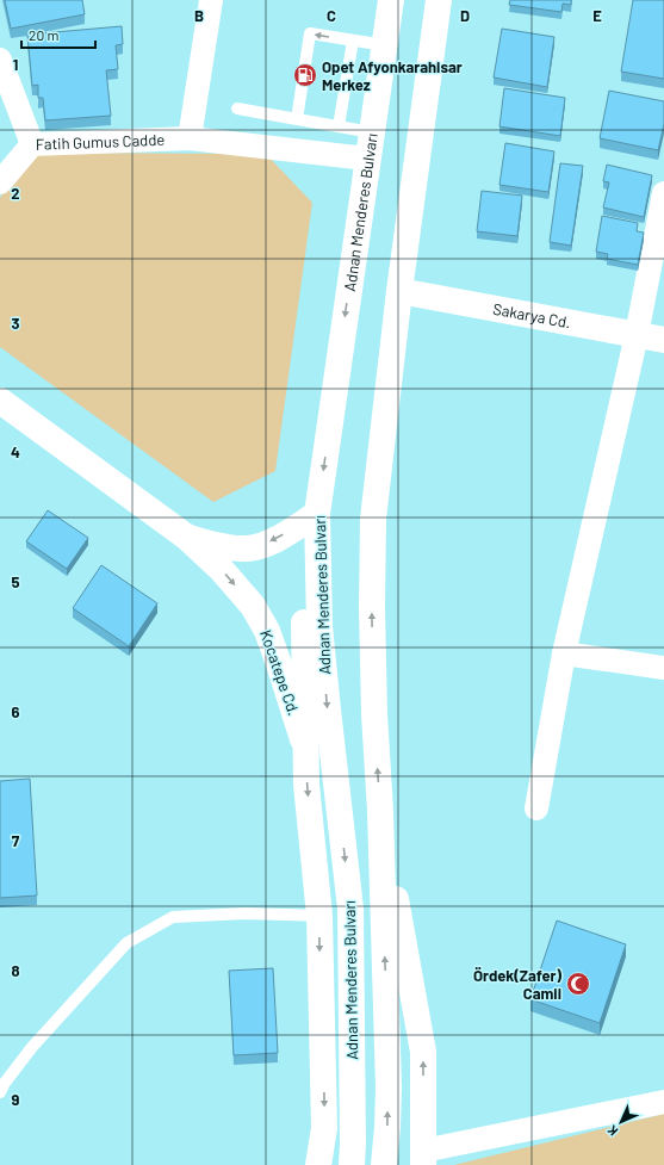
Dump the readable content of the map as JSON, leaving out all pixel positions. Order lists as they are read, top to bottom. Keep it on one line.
{"streets":{"main road":["Adnan Menderes Bulvarı","Sakarya Cd.","Kocatepe Cd."],"street":["Fatih Gumus Cadde"]},"crossings":[["Fatih Gumus Cadde","Adnan Menderes Bulvarı"],["Adnan Menderes Bulvarı","Kocatepe Cd."]],"places":{"fuel station":["Opet Afyonkarahisar Merkez"],"mosque":["Ördek(Zafer) Camii"]},"scale_bar":"20 m","north":"bottom left","grid":{"columns":["B","C","D","E"],"rows":["1","2","3","4","5","6","7","8","9"]}}
